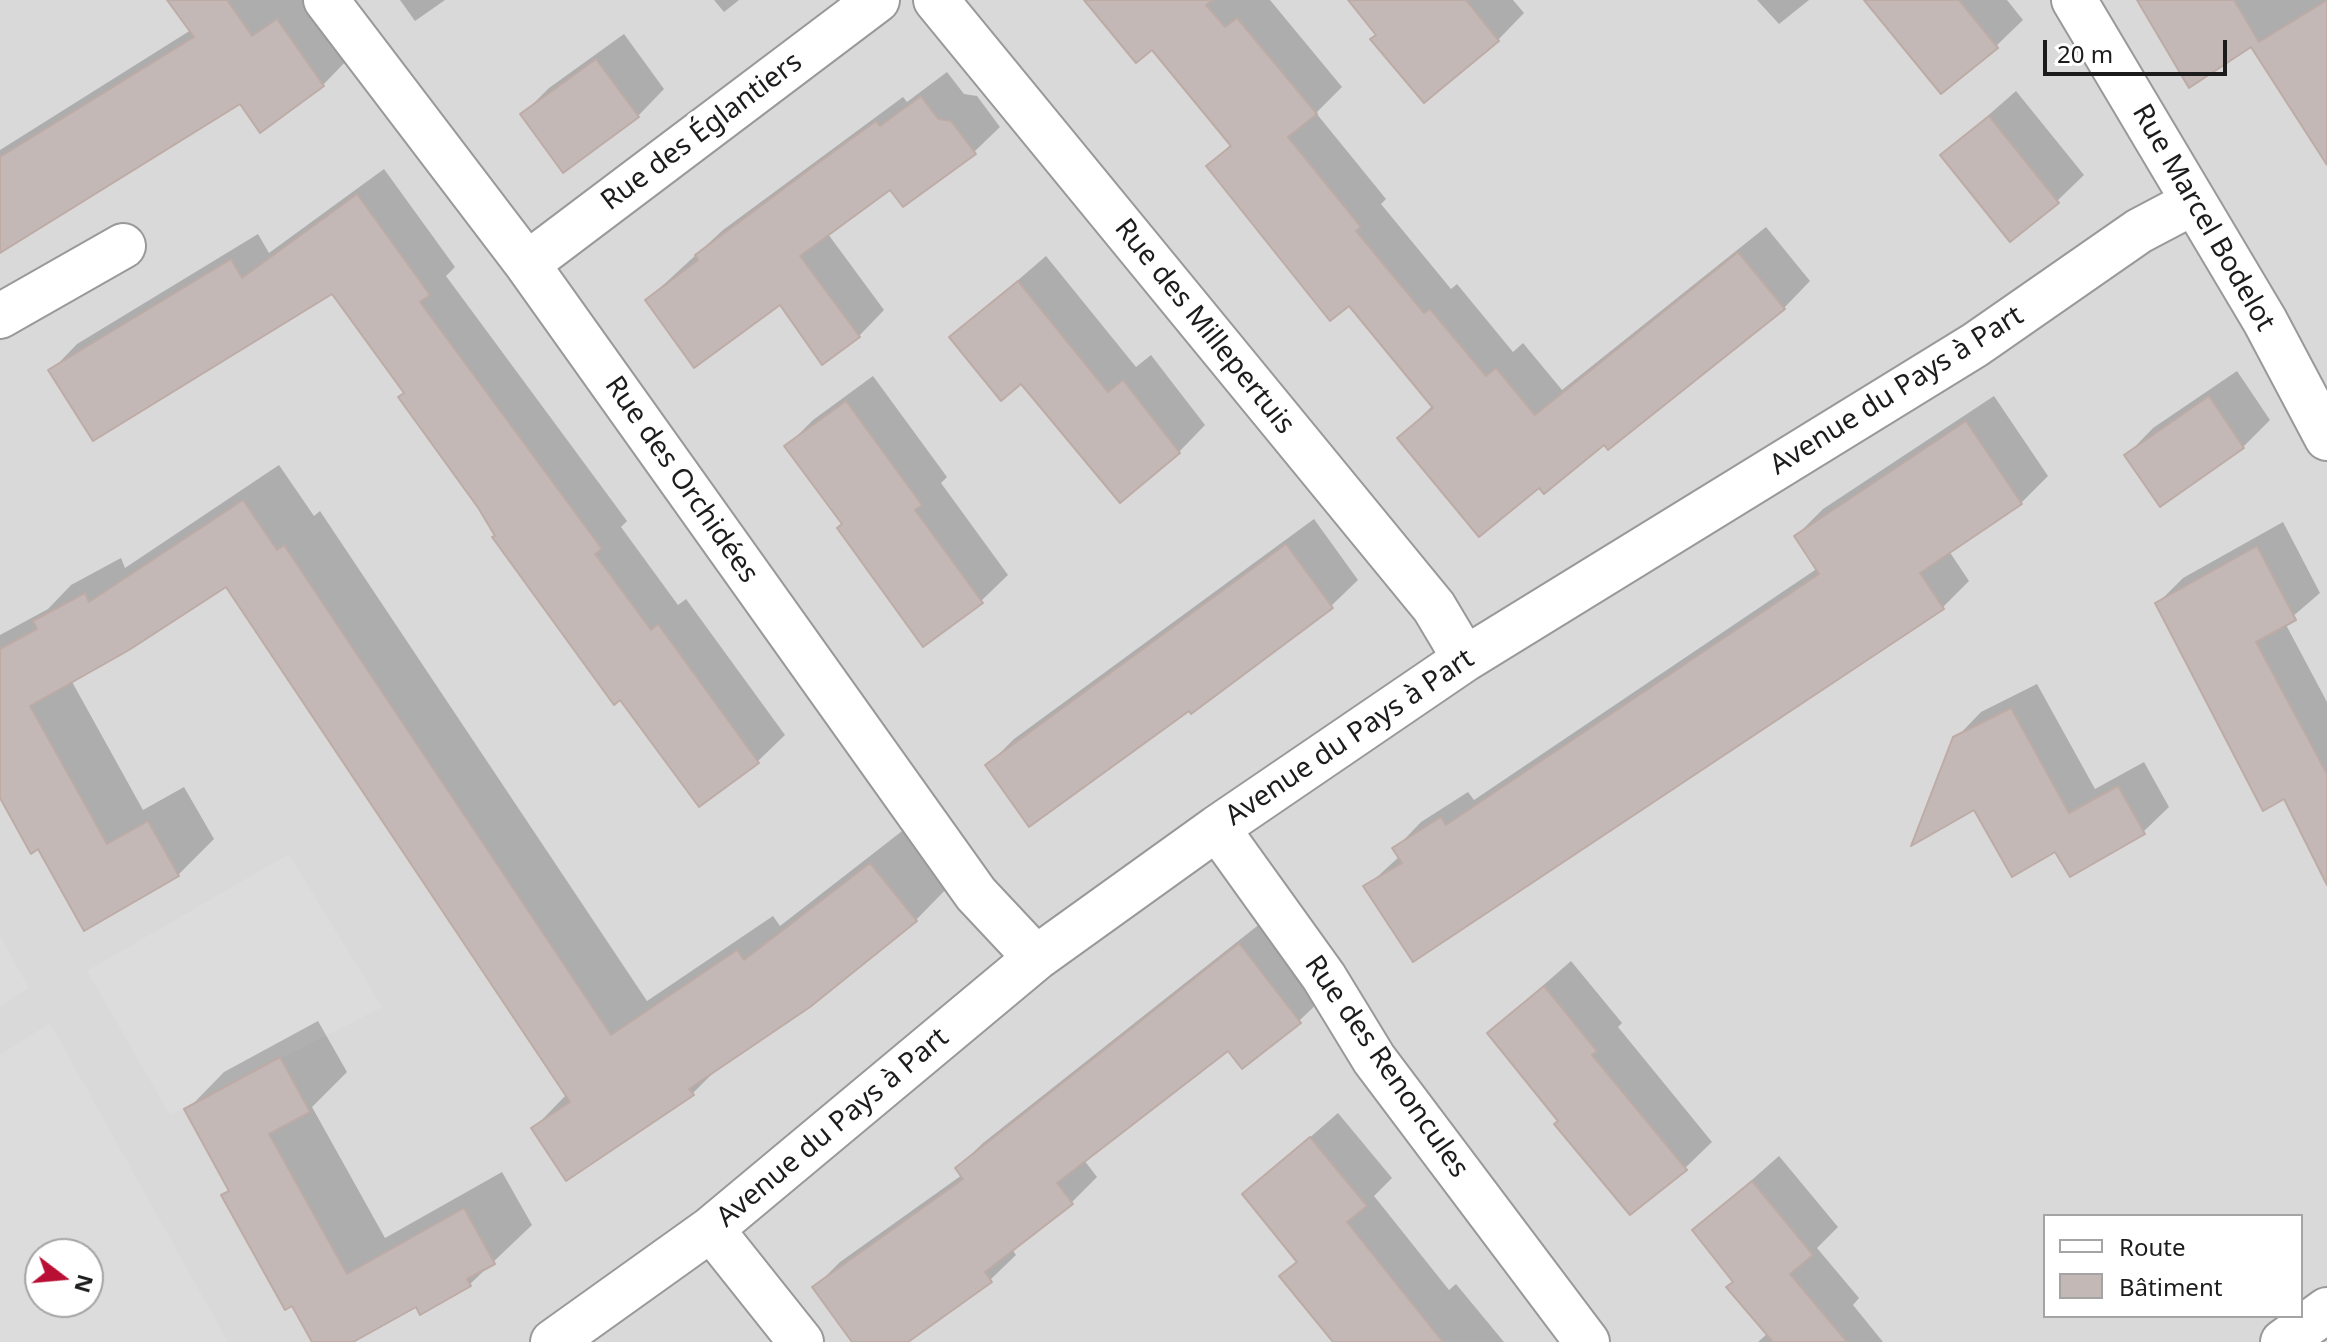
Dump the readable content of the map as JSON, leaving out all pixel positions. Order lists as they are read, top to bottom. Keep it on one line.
{"streets":{"street":["Rue des Églantiers","Rue Marcel Bodelot","Rue des Millepertuis","Avenue du Pays à Part","Rue des Orchidées","Rue des Renoncules"]},"crossings":[["Rue des Églantiers","Rue des Orchidées"],["Rue Marcel Bodelot","Avenue du Pays à Part"],["Rue des Millepertuis","Avenue du Pays à Part"],["Avenue du Pays à Part","Rue des Orchidées"],["Avenue du Pays à Part","Rue des Renoncules"]],"legend":["Route","Bâtiment"],"scale_bar":"20 m","north":"right"}
